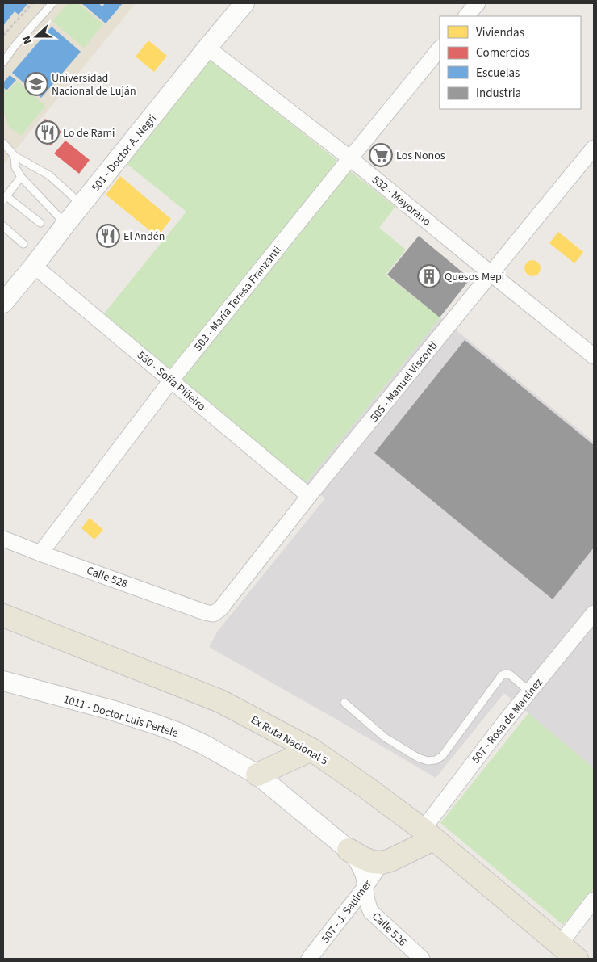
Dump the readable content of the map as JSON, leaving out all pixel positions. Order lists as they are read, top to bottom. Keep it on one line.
{"streets":{"main road":["Ex Ruta Nacional 5"],"street":["501 - Doctor A. Negri","532 - Mayorano","503 - María Teresa Franzanti","530 - Sofía Piñeiro","505 - Manuel Visconti","Calle 528","1011 - Doctor Luis Pertele","507 - Rosa de Martínez","507 - J. Saulmer","Calle 526"]},"crossings":[["501 - Doctor A. Negri","532 - Mayorano"],["501 - Doctor A. Negri","530 - Sofía Piñeiro"],["532 - Mayorano","503 - María Teresa Franzanti"],["532 - Mayorano","505 - Manuel Visconti"],["503 - María Teresa Franzanti","530 - Sofía Piñeiro"],["503 - María Teresa Franzanti","Calle 528"],["530 - Sofía Piñeiro","505 - Manuel Visconti"],["505 - Manuel Visconti","Calle 528"],["1011 - Doctor Luis Pertele","Calle 526"],["507 - Rosa de Martínez","Ex Ruta Nacional 5"],["507 - J. Saulmer","Calle 526"]],"places":{"school or university":["Universidad Nacional de Luján"],"restaurant":["Lo de Rami","El Andén"],"supermarket":["Los Nonos"],"building":["Quesos Mepi"]},"legend":["Viviendas","Comercios","Escuelas","Industria"],"north":"left"}
